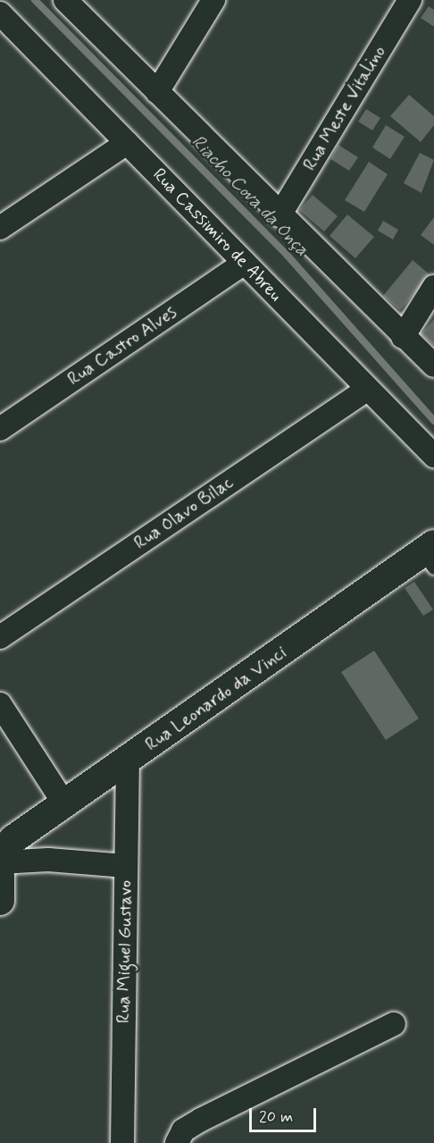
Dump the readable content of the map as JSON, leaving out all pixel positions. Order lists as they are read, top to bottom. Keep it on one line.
{"streets":{"street":["Rua Meste Vitalino","Rua Cassimiro de Abreu","Rua Castro Alves","Rua Olavo Bilac","Rua Leonardo da Vinci","Rua Miguel Gustavo"]},"crossings":[["Rua Cassimiro de Abreu","Rua Castro Alves"],["Rua Cassimiro de Abreu","Rua Olavo Bilac"],["Rua Leonardo da Vinci","Rua Miguel Gustavo"]],"water":["Riacho Cova da Onça"],"scale_bar":"20 m"}
